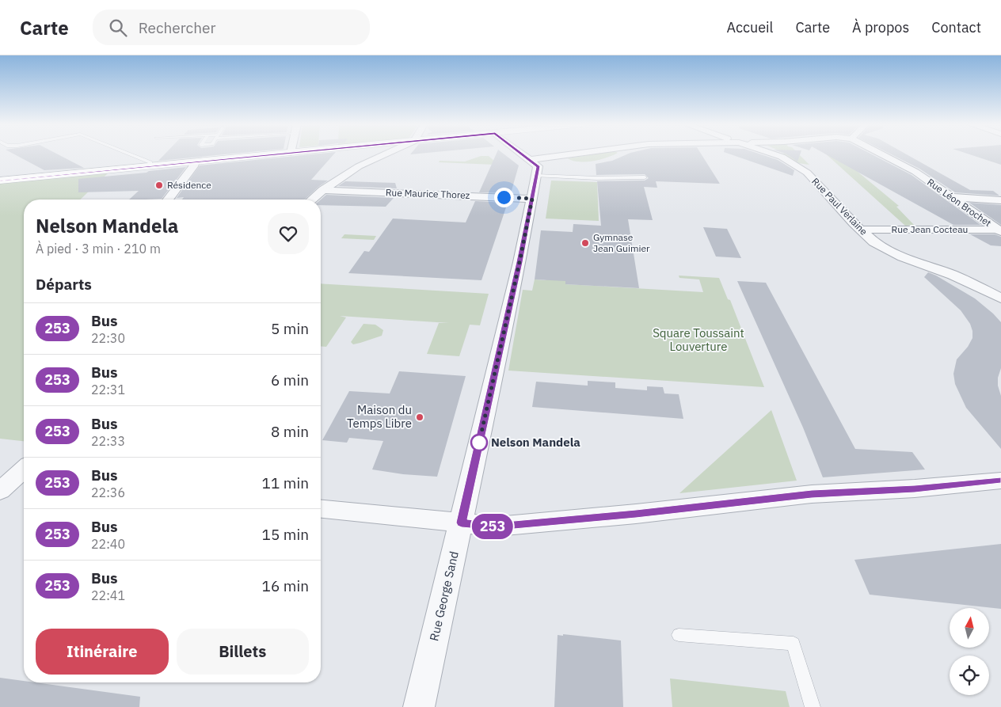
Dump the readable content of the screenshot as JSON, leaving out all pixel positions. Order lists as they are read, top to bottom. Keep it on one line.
{"streets":{"street":["Rue Maurice Thorez","Rue Léon Brochet","Rue Paul Verlaine","Rue Jean Cocteau","Rue George Sand"]},"crossings":[["Rue Maurice Thorez","Rue George Sand"],["Rue Léon Brochet","Rue Jean Cocteau"],["Rue Paul Verlaine","Rue Jean Cocteau"],["Rue Paul Verlaine","Rue George Sand"]],"parks":["Square Toussaint Louverture"],"places":["Résidence","Gymnase Jean Guimier","Maison du Temps Libre","Nelson Mandela"],"lines":["bus line 253"],"north":"top","page":{"header":"Carte","search":"Rechercher","nav":["Accueil","Carte","À propos","Contact"],"on_map":"253","heading":[["Nelson Mandela","À pied · 3 min · 210 m"],"Départs"],"list":[{"mark":"253","name":"Bus","note":"22:30","value":"5 min"},{"mark":"253","name":"Bus","note":"22:31","value":"6 min"},{"mark":"253","name":"Bus","note":"22:33","value":"8 min"},{"mark":"253","name":"Bus","note":"22:36","value":"11 min"},{"mark":"253","name":"Bus","note":"22:40","value":"15 min"},{"mark":"253","name":"Bus","note":"22:41","value":"16 min"}],"buttons":["Itinéraire","Billets"]}}
